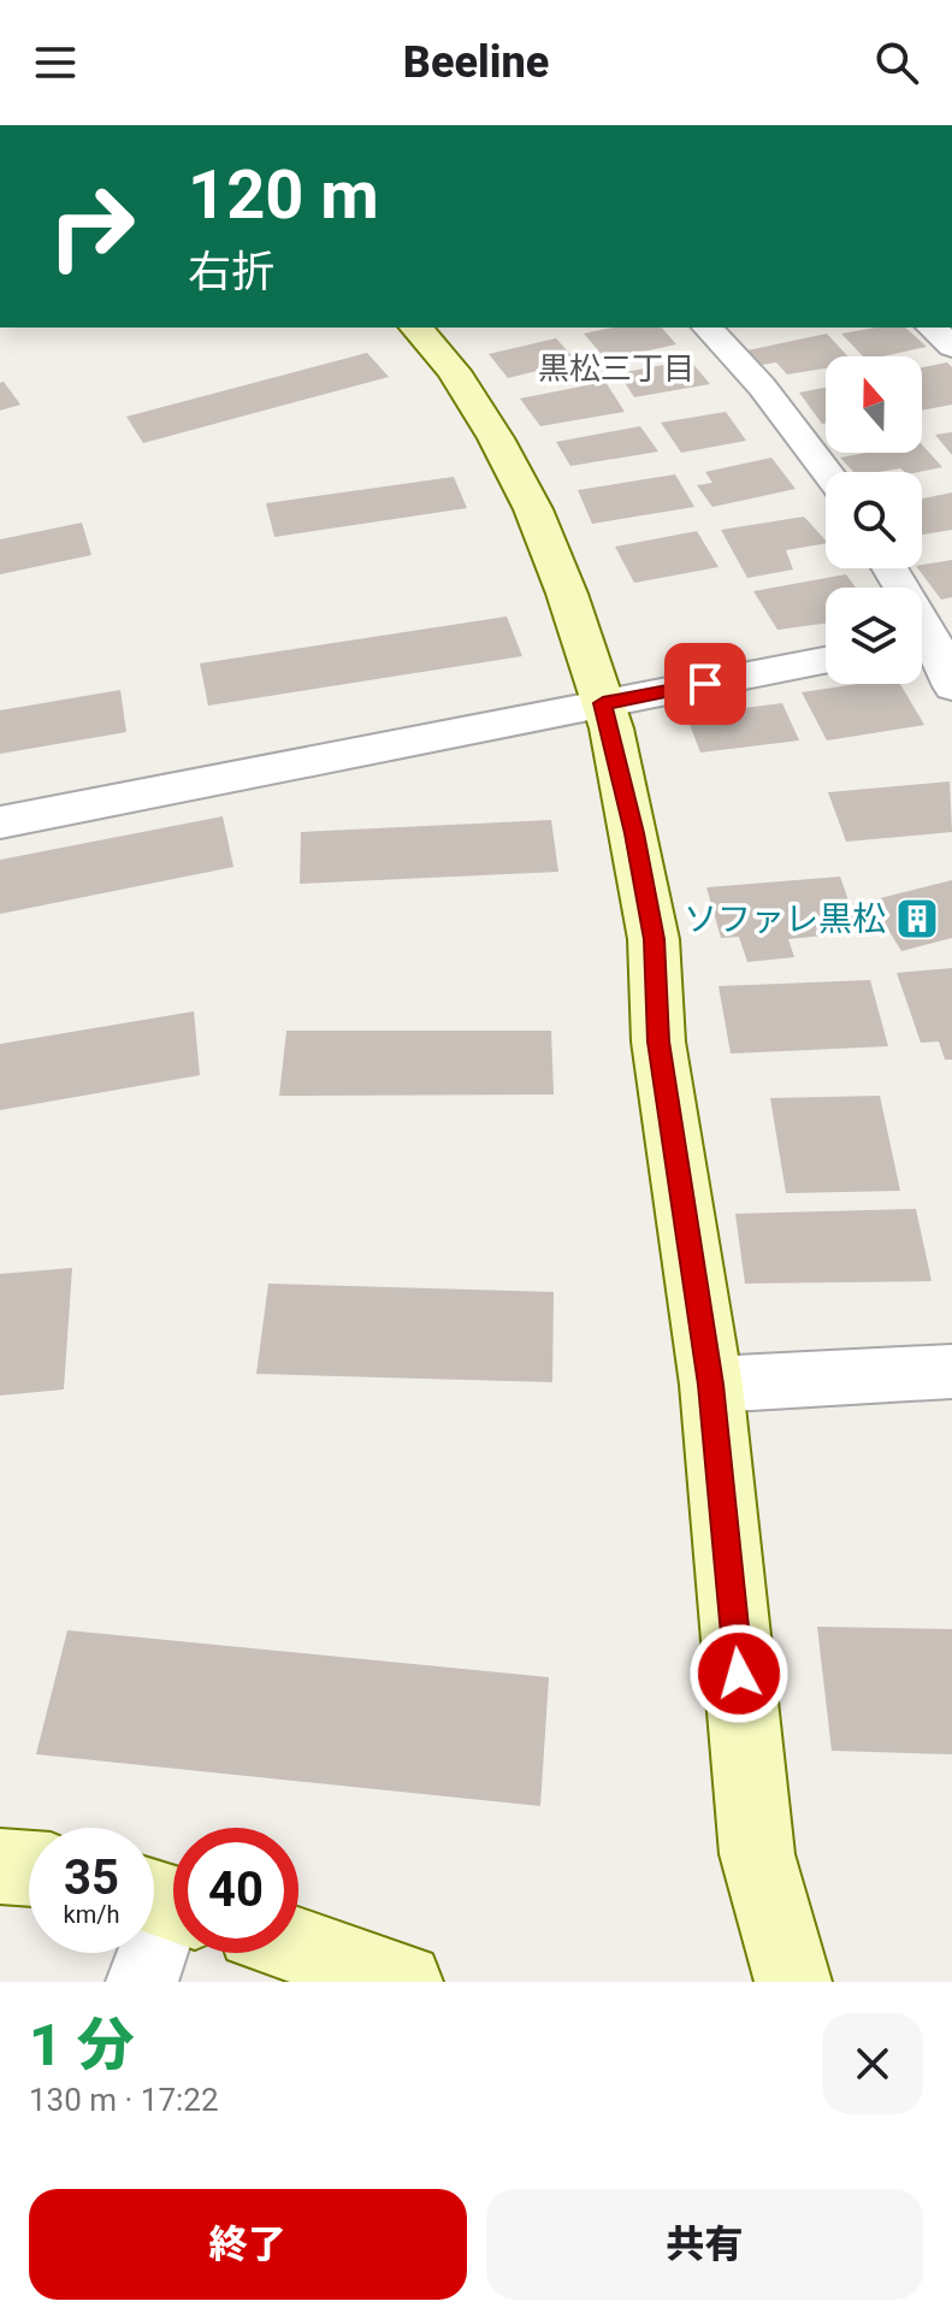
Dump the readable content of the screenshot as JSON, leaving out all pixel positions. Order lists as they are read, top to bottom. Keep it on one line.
{"districts":["黒松三丁目"],"places":{"building":["ソファレ黒松"]},"north":"top","page":{"header":"Beeline","turn":["120 m","右折"],"speed":"35 km/h","limit":"40","heading":["1 分","130 m · 17:22"],"buttons":["終了","共有"]}}
